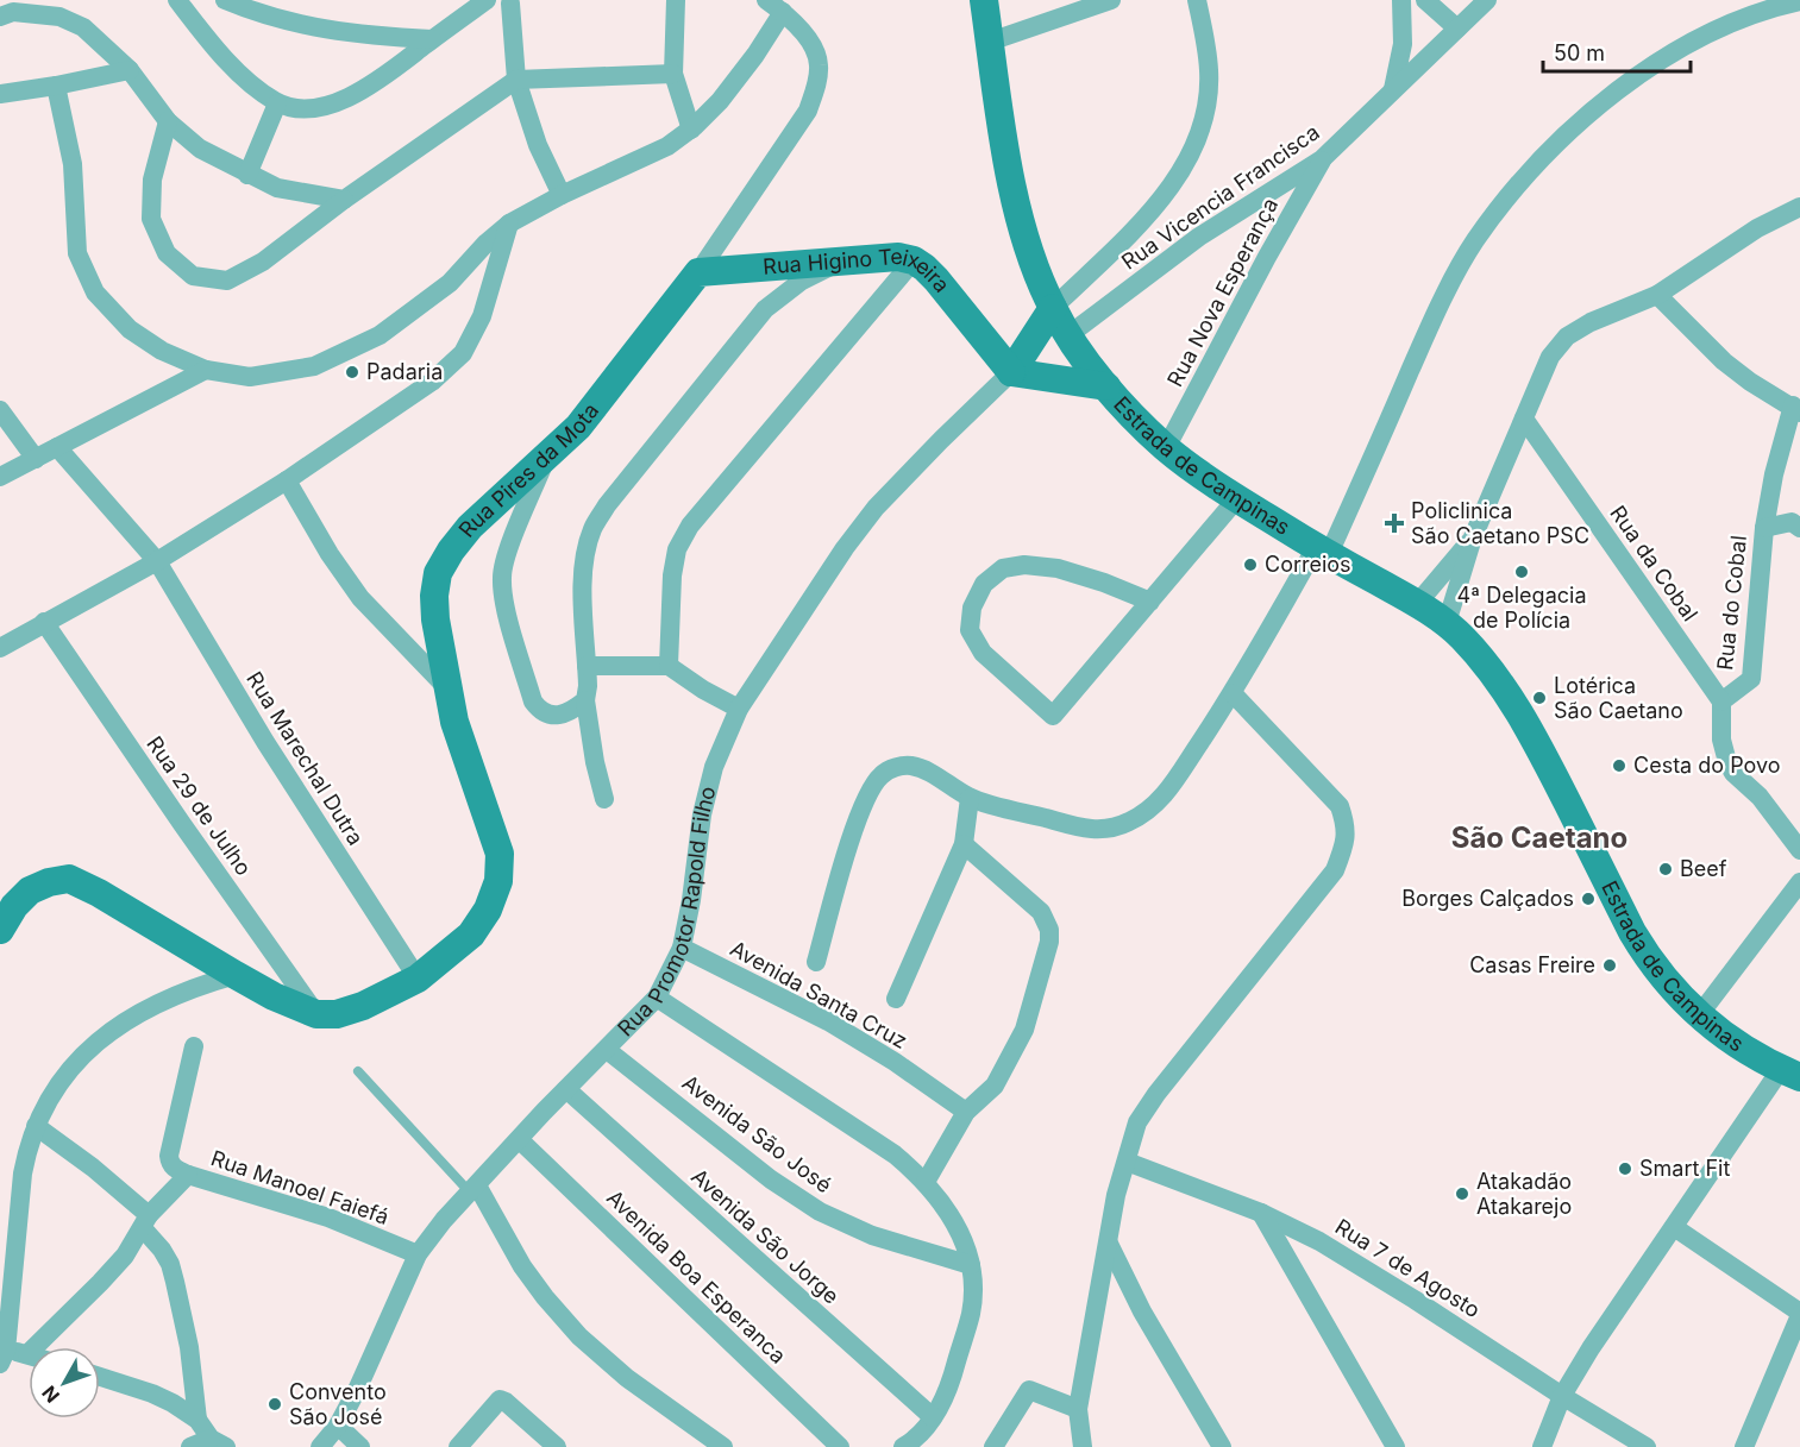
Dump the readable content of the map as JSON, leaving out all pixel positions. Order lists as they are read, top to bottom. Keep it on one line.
{"streets":{"street":["Rua Vicencia Francisca","Rua Higino Teixeira","Rua Nova Esperança","Estrada de Campinas","Rua Pires da Mota","Rua da Cobal","Rua do Cobal","Rua Marechal Dutra","Rua 29 de Julho","Rua Promotor Rapold Filho","Avenida Santa Cruz","Avenida São José","Rua Manoel Faiefá","Avenida São Jorge","Rua 7 de Agosto","Avenida Boa Esperanca"]},"crossings":[["Rua Vicencia Francisca","Rua Nova Esperança"],["Rua Vicencia Francisca","Estrada de Campinas"],["Rua Higino Teixeira","Rua Pires da Mota"],["Rua Higino Teixeira","Rua Promotor Rapold Filho"],["Rua Nova Esperança","Estrada de Campinas"],["Estrada de Campinas","Rua Promotor Rapold Filho"],["Rua Pires da Mota","Rua Marechal Dutra"],["Rua Pires da Mota","Rua 29 de Julho"],["Rua da Cobal","Rua do Cobal"],["Rua Promotor Rapold Filho","Avenida Santa Cruz"],["Rua Promotor Rapold Filho","Avenida São José"],["Rua Promotor Rapold Filho","Rua Manoel Faiefá"],["Rua Promotor Rapold Filho","Avenida São Jorge"],["Rua Promotor Rapold Filho","Avenida Boa Esperanca"]],"districts":["São Caetano"],"places":{"other":["Padaria","Correios","4ª Delegacia de Polícia","Lotérica São Caetano","Cesta do Povo","Beef","Borges Calçados","Casas Freire","Smart Fit","Atakadão Atakarejo","Convento São José"],"health":["Policlinica São Caetano PSC"]},"scale_bar":"50 m","north":"bottom left"}
